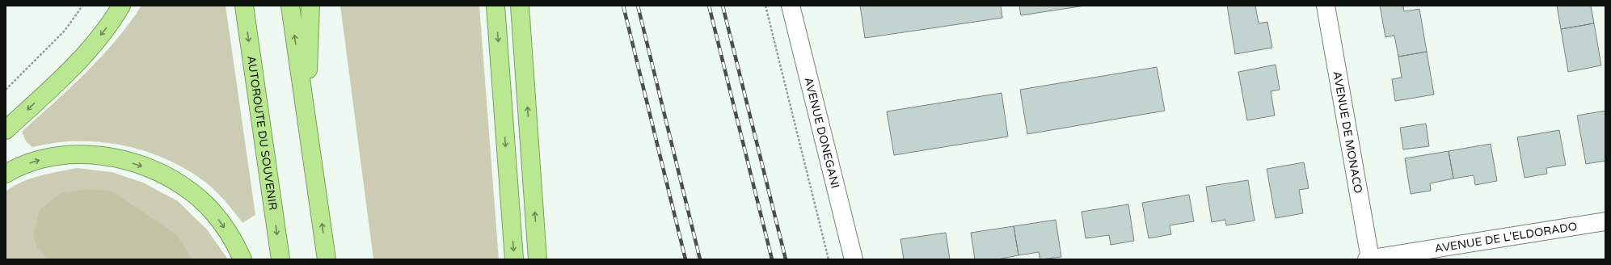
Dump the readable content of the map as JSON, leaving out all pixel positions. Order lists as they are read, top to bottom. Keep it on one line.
{"streets":{"highway":["AUTOROUTE DU SOUVENIR"],"street":["AVENUE DONEGANI","AVENUE DE MONACO","AVENUE DE L'ELDORADO"]},"crossings":[["AVENUE DE MONACO","AVENUE DE L'ELDORADO"]]}
